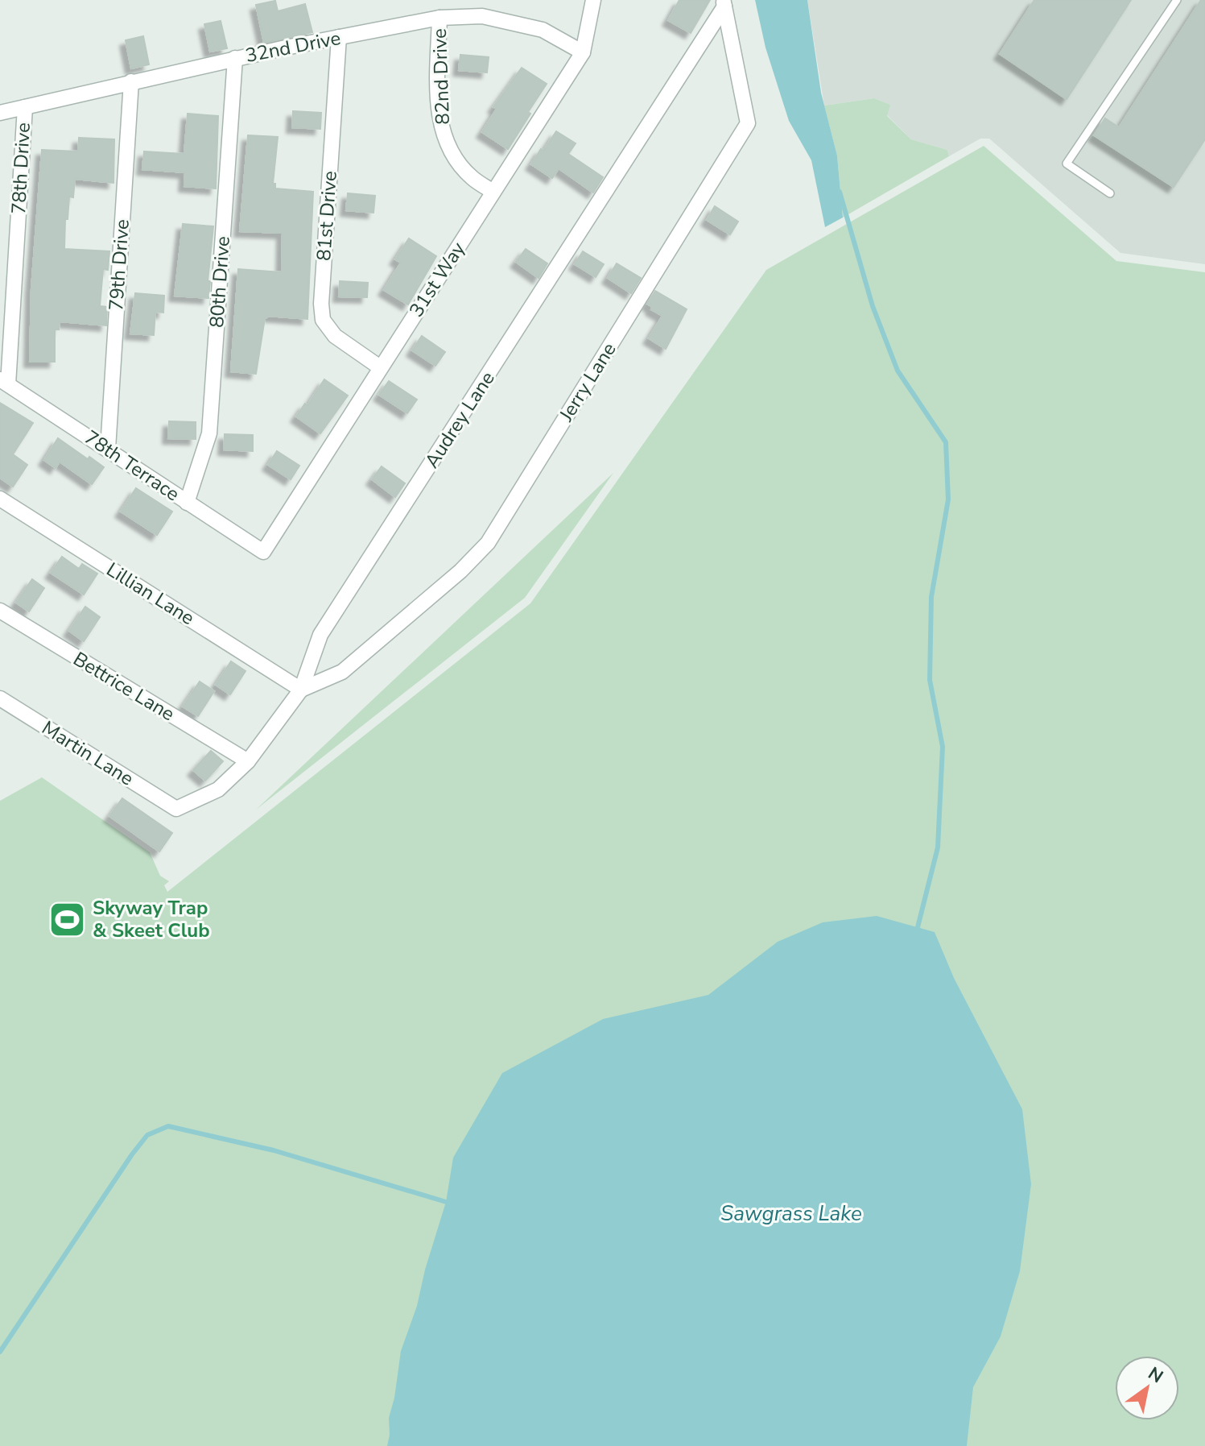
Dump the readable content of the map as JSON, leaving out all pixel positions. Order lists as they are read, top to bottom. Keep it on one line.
{"streets":{"street":["32nd Drive","82nd Drive","78th Drive","81st Drive","79th Drive","31st Way","80th Drive","Jerry Lane","Audrey Lane","78th Terrace","Lillian Lane","Bettrice Lane","Martin Lane"]},"crossings":[["32nd Drive","82nd Drive"],["32nd Drive","78th Drive"],["32nd Drive","81st Drive"],["32nd Drive","79th Drive"],["32nd Drive","31st Way"],["32nd Drive","80th Drive"],["82nd Drive","31st Way"],["78th Drive","78th Terrace"],["81st Drive","31st Way"],["79th Drive","78th Terrace"],["31st Way","78th Terrace"],["80th Drive","78th Terrace"],["Jerry Lane","Audrey Lane"],["Jerry Lane","Lillian Lane"],["Audrey Lane","Lillian Lane"],["Audrey Lane","Bettrice Lane"],["Audrey Lane","Martin Lane"]],"water":["Sawgrass Lake"],"places":{"sports":["Skyway Trap & Skeet Club"]},"north":"top right"}
